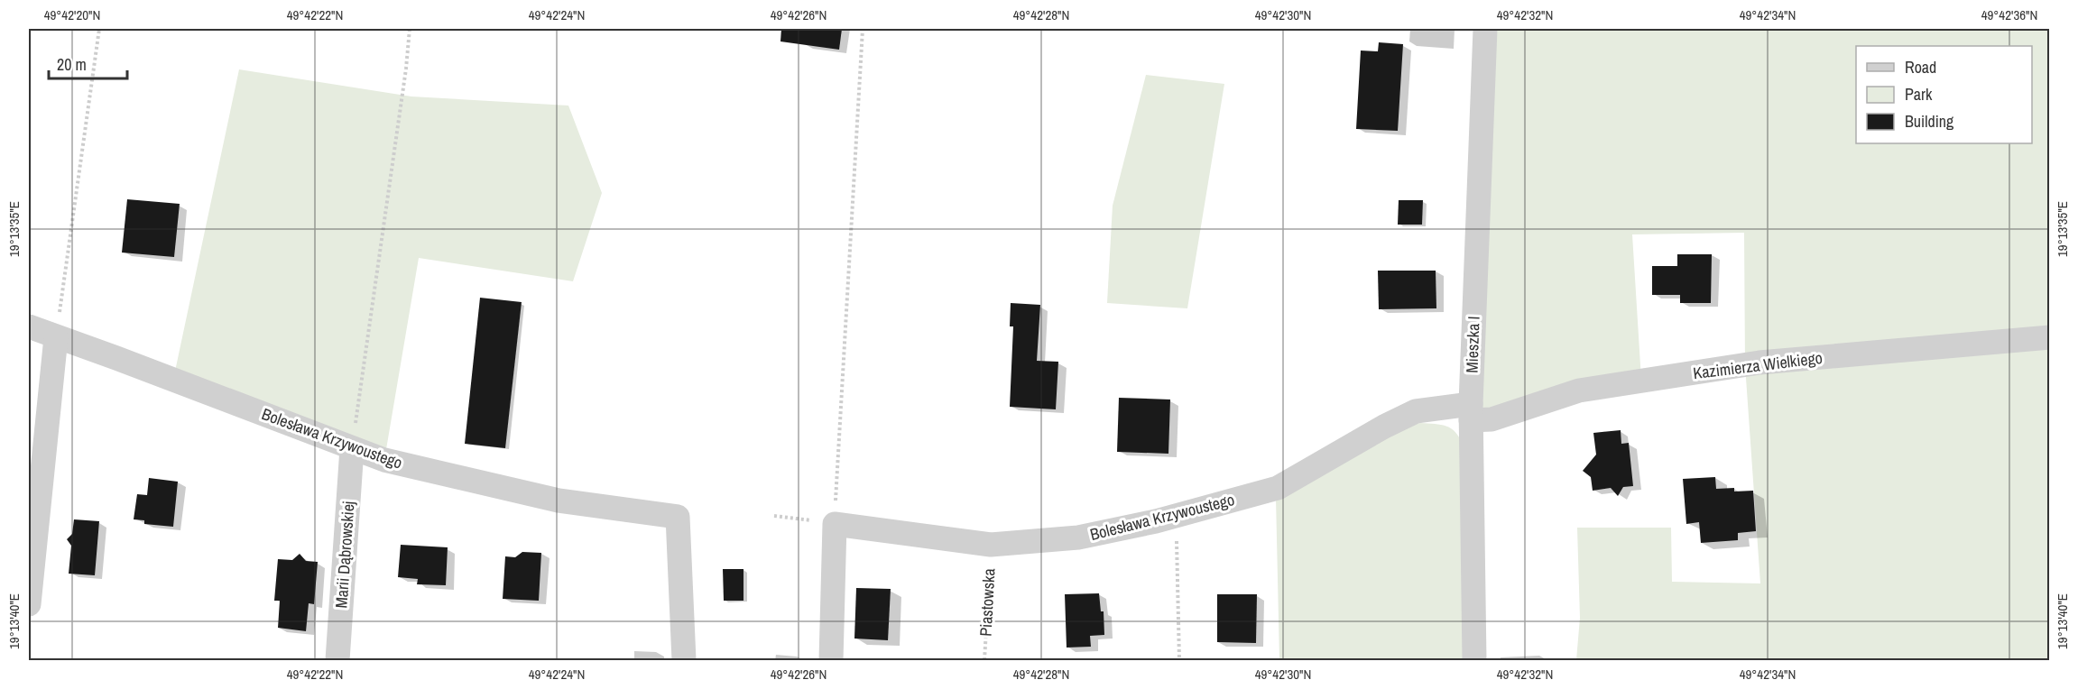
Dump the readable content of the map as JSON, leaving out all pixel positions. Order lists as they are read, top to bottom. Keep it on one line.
{"streets":{"street":["Mieszka I","Kazimierza Wielkiego","Bolesława Krzywoustego","Marii Dąbrowskiej"],"path":["Piastowska"]},"crossings":[["Mieszka I","Kazimierza Wielkiego"],["Mieszka I","Bolesława Krzywoustego"],["Kazimierza Wielkiego","Bolesława Krzywoustego"],["Bolesława Krzywoustego","Marii Dąbrowskiej"],["Bolesława Krzywoustego","Piastowska"]],"legend":["Road","Park","Building"],"scale_bar":"20 m","coordinates":["49°42'20\"N","49°42'22\"N","49°42'24\"N","49°42'26\"N","49°42'28\"N","49°42'30\"N","49°42'32\"N","49°42'34\"N","49°42'36\"N","19°13'35\"E","19°13'40\"E"]}
